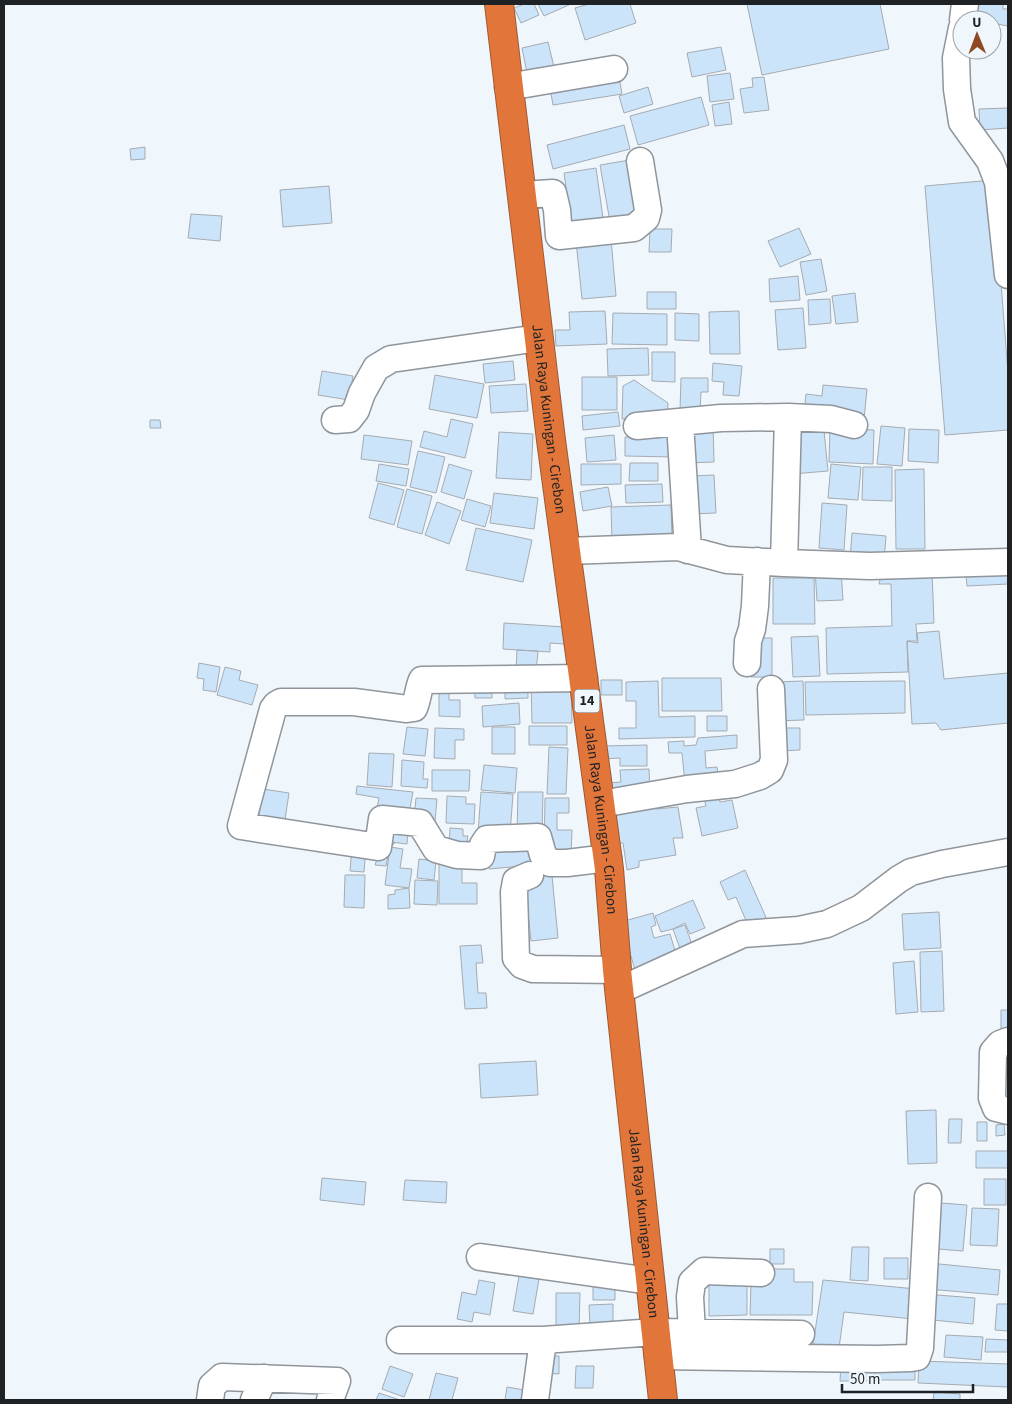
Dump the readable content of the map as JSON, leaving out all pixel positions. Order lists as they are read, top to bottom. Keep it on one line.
{"streets":{"highway":["Jalan Raya Kuningan - Cirebon","14"]},"scale_bar":"50 m","north":"top"}
